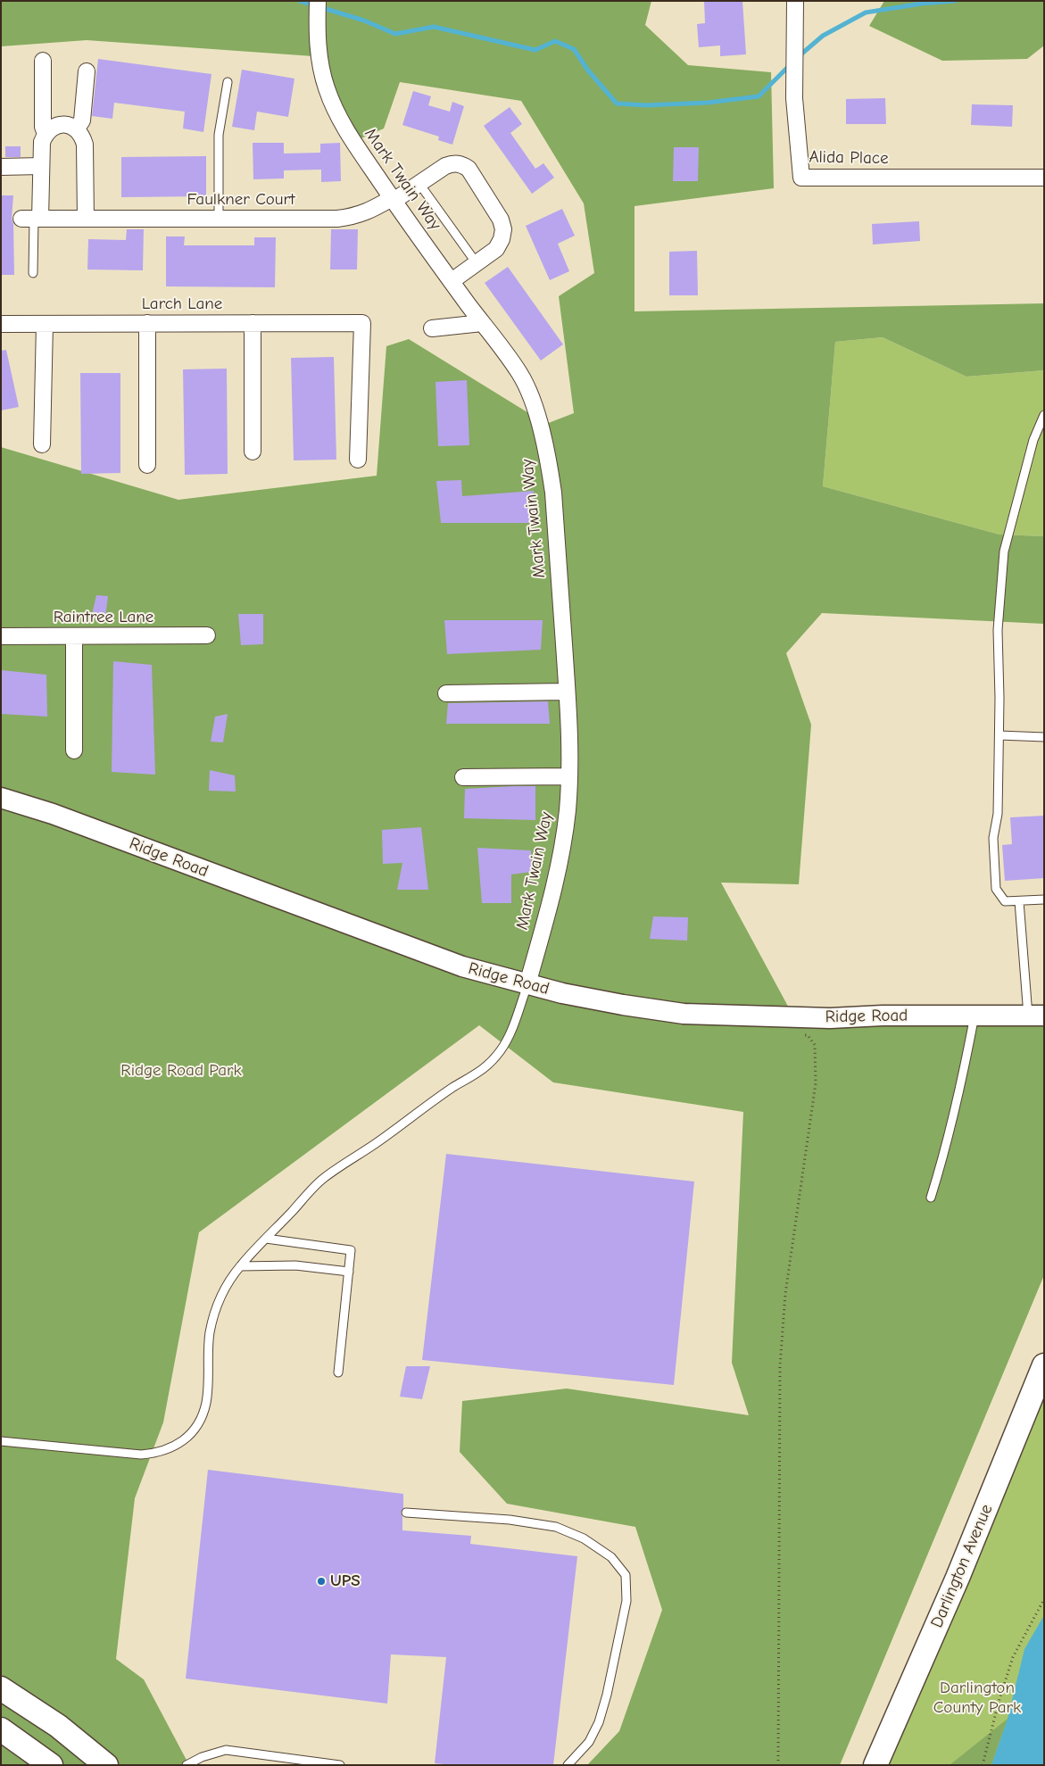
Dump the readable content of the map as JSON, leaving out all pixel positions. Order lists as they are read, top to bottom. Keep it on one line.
{"streets":{"main road":["Darlington Avenue"],"street":["Alida Place","Mark Twain Way","Faulkner Court","Larch Lane","Raintree Lane","Ridge Road"]},"crossings":[["Mark Twain Way","Faulkner Court"],["Mark Twain Way","Ridge Road"]],"parks":["Ridge Road Park","Darlington County Park"],"places":["UPS"]}
